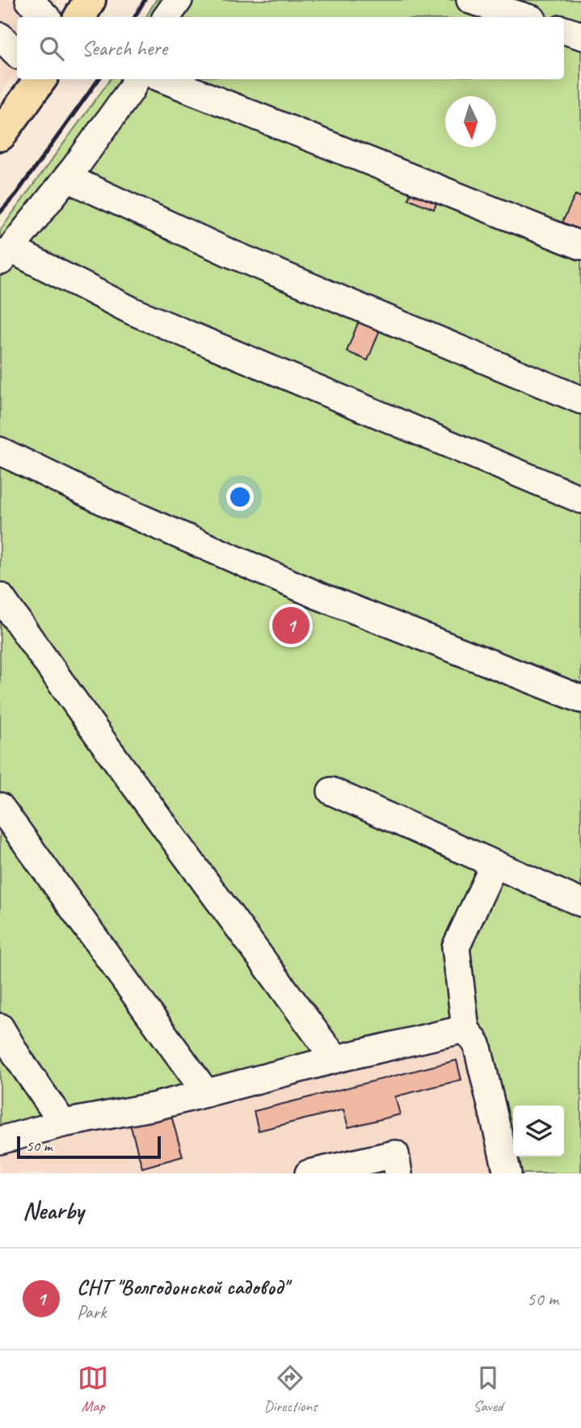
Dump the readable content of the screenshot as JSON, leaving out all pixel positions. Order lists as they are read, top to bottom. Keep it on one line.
{"scale_bar":"50 m","north":"bottom","page":{"search":"Search here","pins":"1","scale":"50 m","heading":"Nearby","list":[{"mark":"1","name":"СНТ \"Волгодонской садовод\"","note":"Park","value":"50 m"}],"nav":["Map","Directions","Saved"]}}
